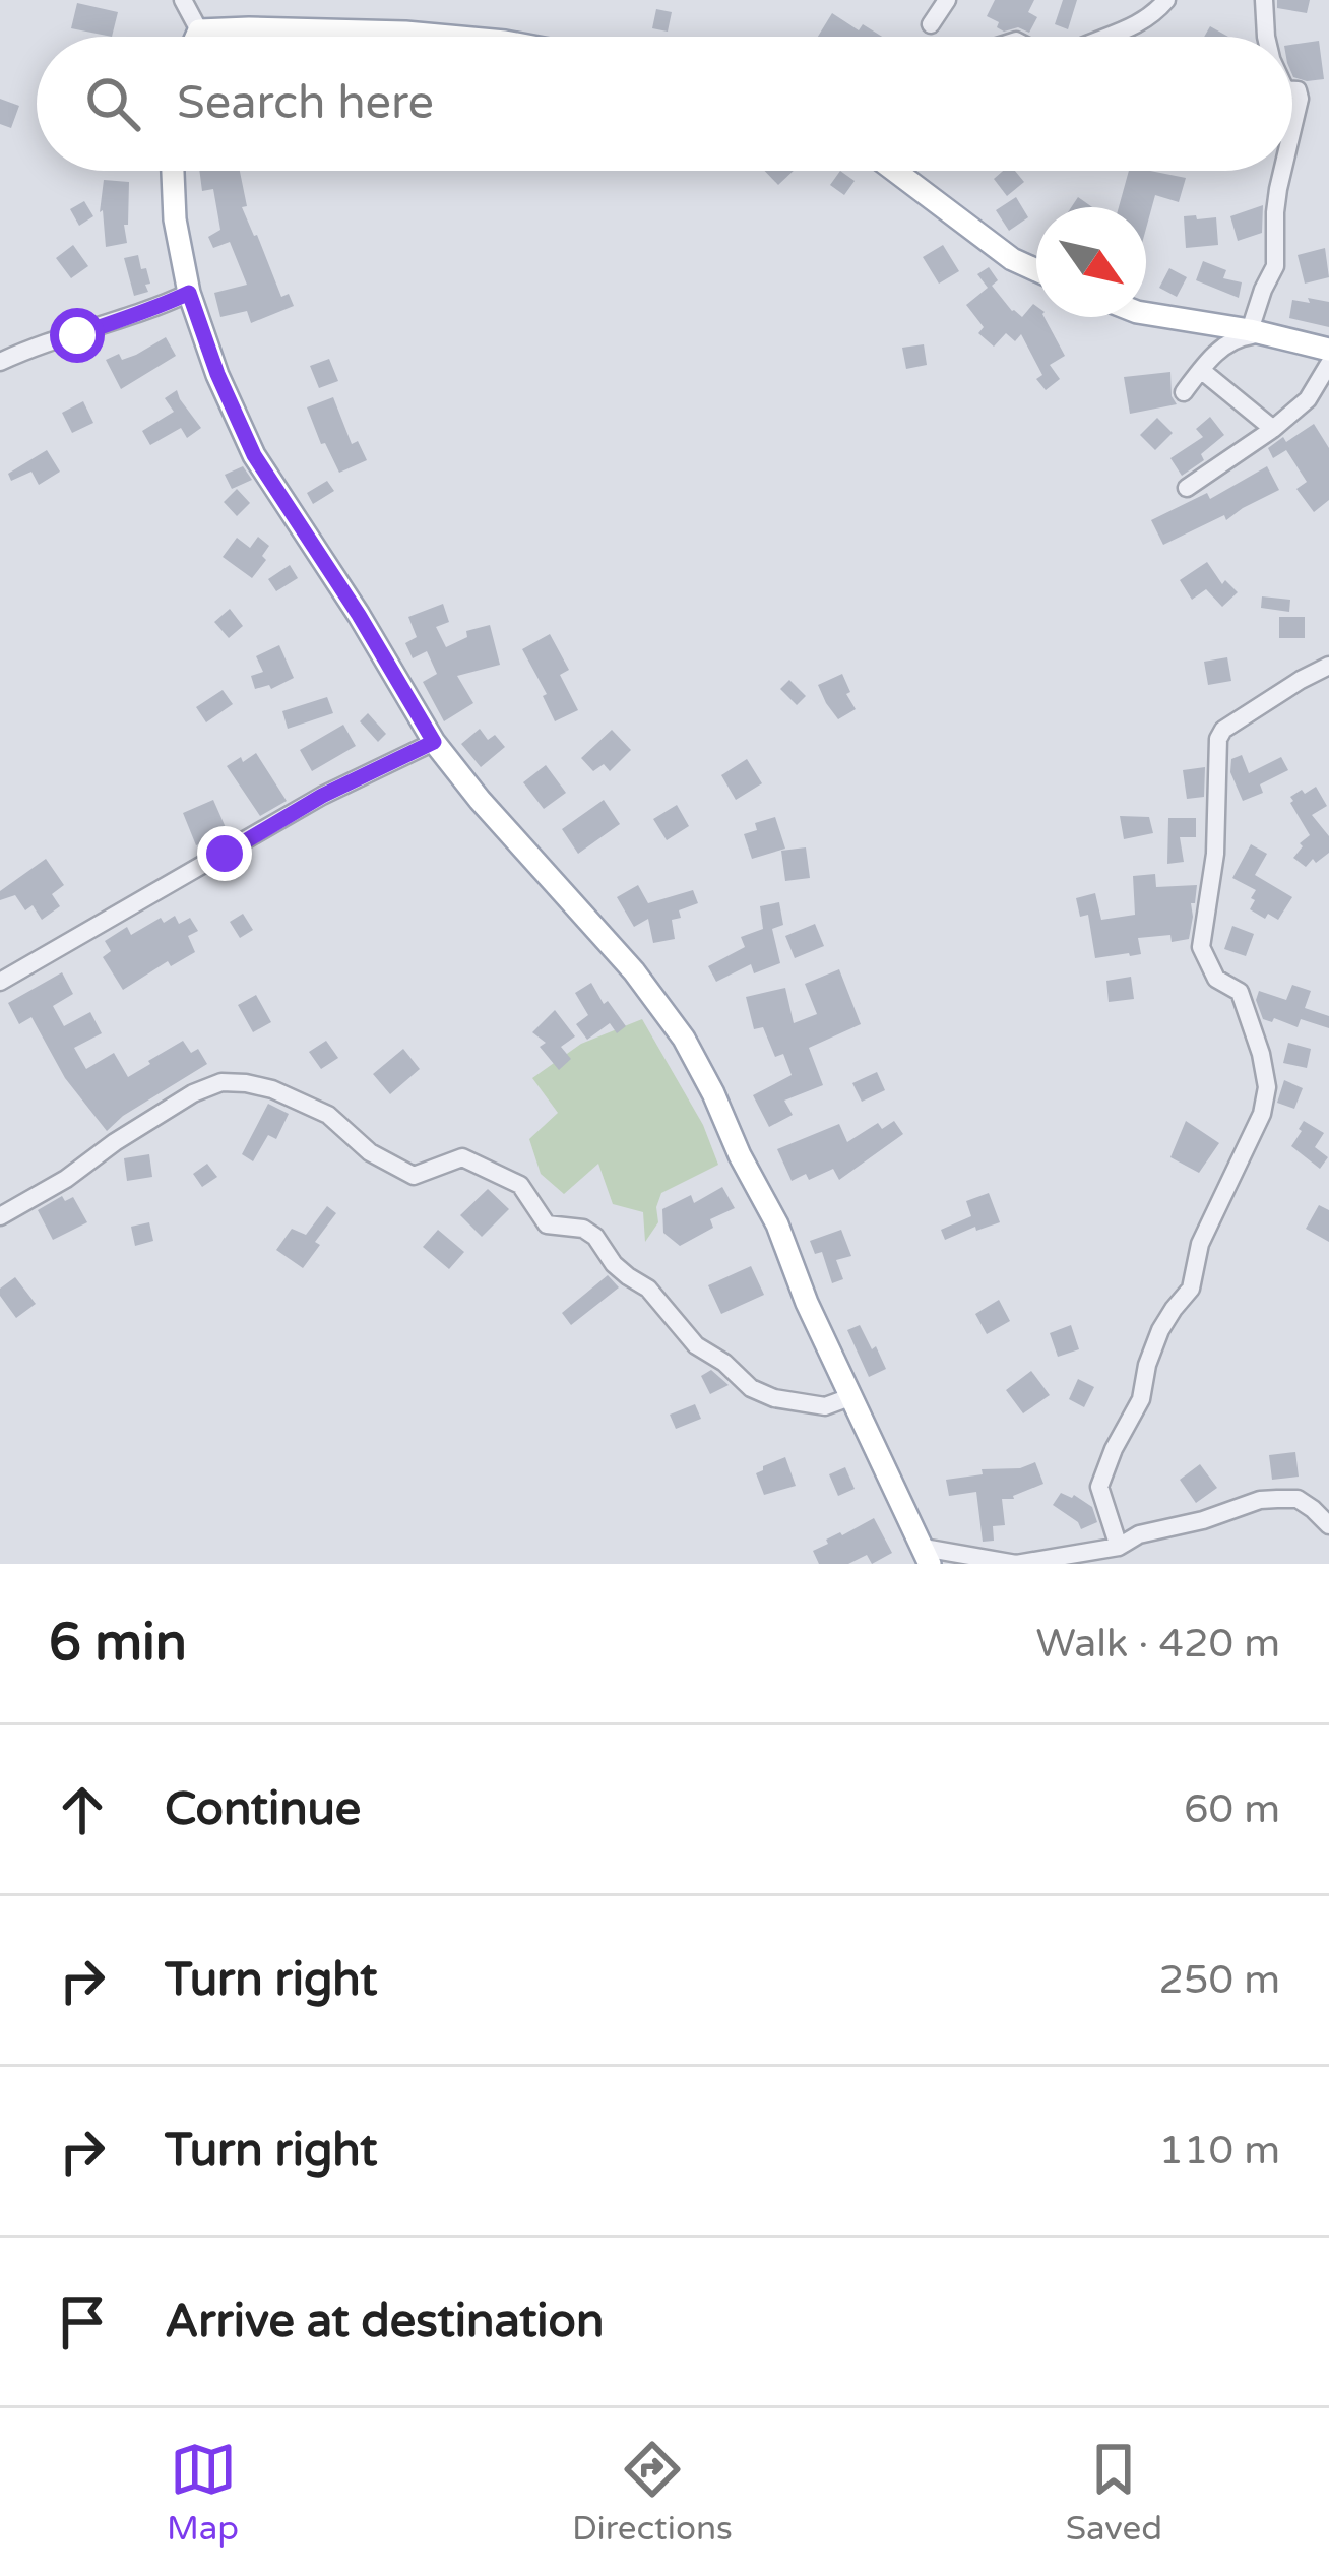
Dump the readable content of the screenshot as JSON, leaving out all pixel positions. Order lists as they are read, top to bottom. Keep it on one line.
{"north":"bottom right","page":{"search":"Search here","heading":["6 min","Walk · 420 m"],"list":[["Continue","60 m"],["Turn right","250 m"],["Turn right","110 m"],"Arrive at destination"],"nav":["Map","Directions","Saved"]}}
